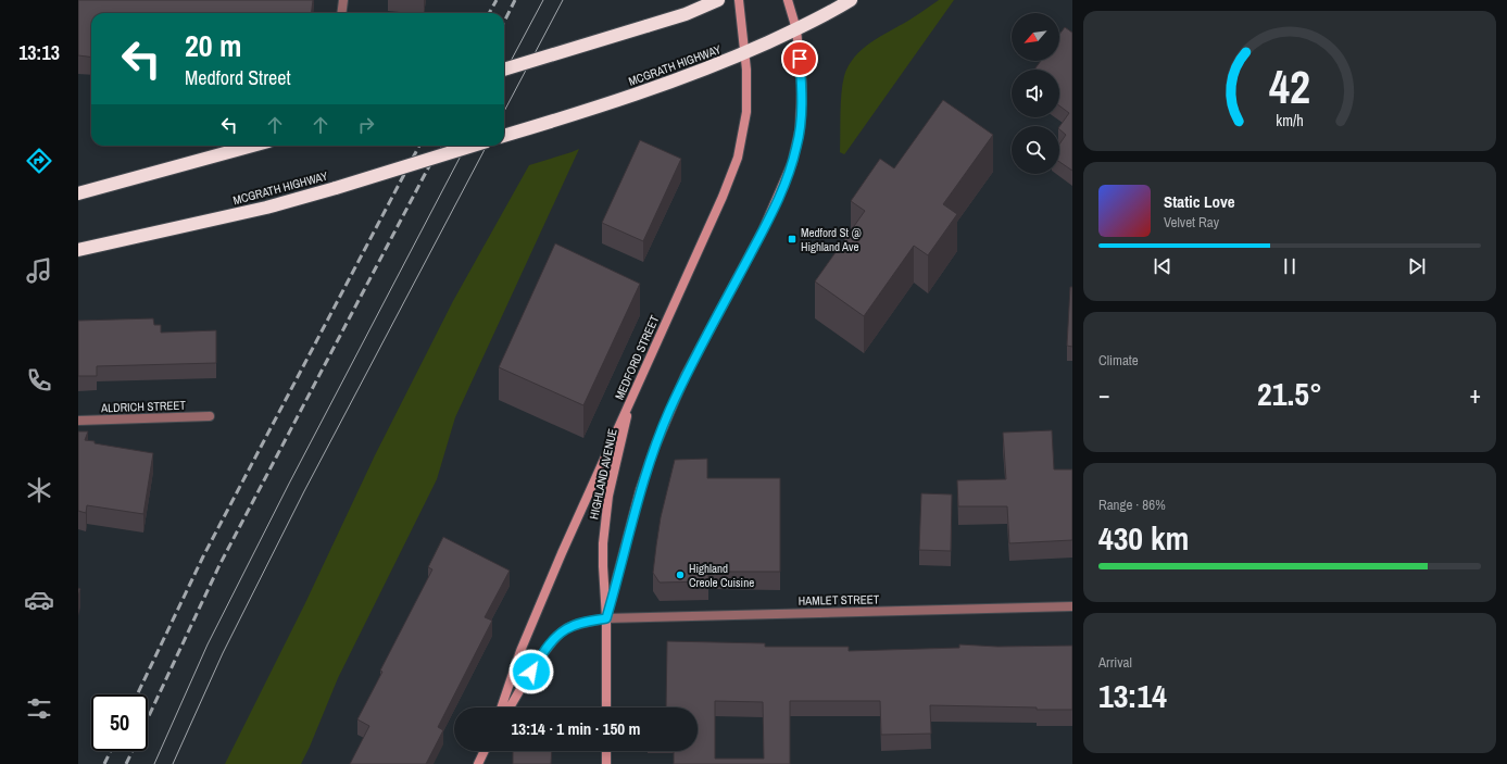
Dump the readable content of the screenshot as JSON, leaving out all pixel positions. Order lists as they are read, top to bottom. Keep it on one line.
{"streets":{"highway":["MCGRATH HIGHWAY"],"main road":["MEDFORD STREET","HIGHLAND AVENUE"],"street":["ALDRICH STREET","HAMLET STREET"]},"crossings":[["MCGRATH HIGHWAY","MEDFORD STREET"],["MEDFORD STREET","HIGHLAND AVENUE"],["HIGHLAND AVENUE","HAMLET STREET"]],"places":{"transit":["Medford St @ Highland Ave"],"other":["Highland Creole Cuisine"]},"north":"bottom left","page":{"tabs":"13:13","turn":["20 m","Medford Street"],"song":["Static Love","Velvet Ray"],"tile":["Climate",["Range · 86%","430 km"],["Arrival","13:14"]],"heat":["−","21.5°","+"],"limit":"50","trip":"13:14 · 1 min · 150 m","gauge":["42","km/h"]}}
